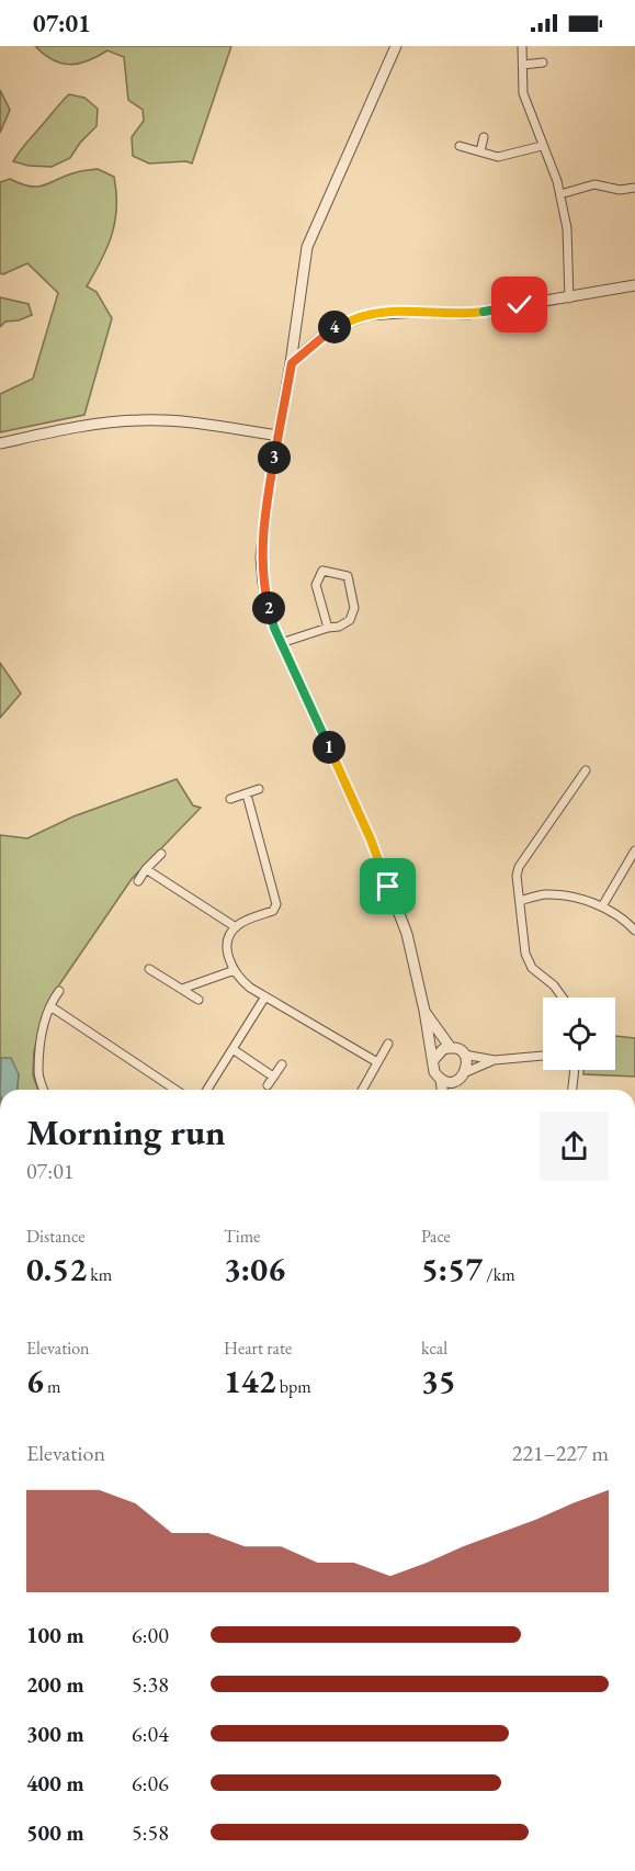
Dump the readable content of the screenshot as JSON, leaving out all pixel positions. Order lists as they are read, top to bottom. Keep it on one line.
{"page":{"status":"07:01","pins":["4","3","2","1"],"heading":["Morning run","07:01"],"stats":[["Distance","0.52 km"],["Time","3:06"],["Pace","5:57 /km"],["Elevation","6 m"],["Heart rate","142 bpm"],["kcal","35"]],"chart":["Elevation","221–227 m"],"list":[{"name":"100 m","note":"6:00"},{"name":"200 m","note":"5:38"},{"name":"300 m","note":"6:04"},{"name":"400 m","note":"6:06"},{"name":"500 m","note":"5:58"}]}}
